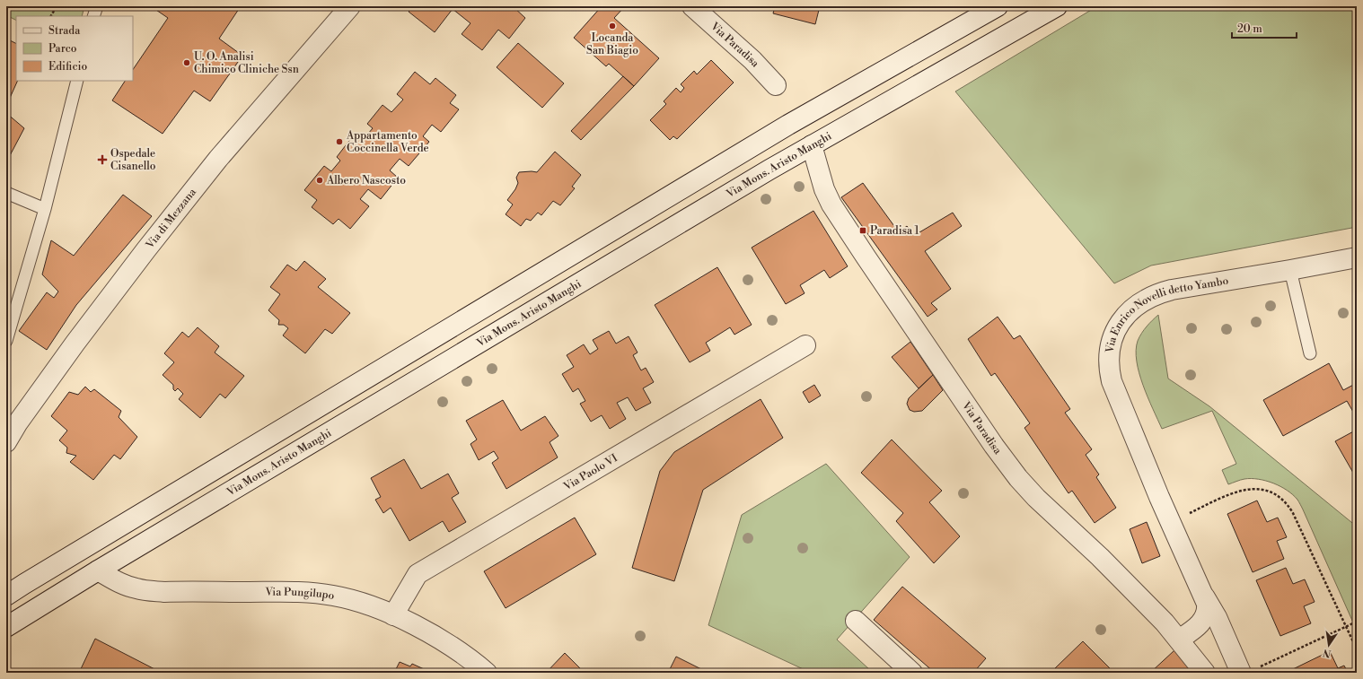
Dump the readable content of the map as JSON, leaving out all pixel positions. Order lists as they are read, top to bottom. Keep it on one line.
{"streets":{"street":["Via Paradisa","Via Mons. Aristo Manghi","Via di Mezzana","Via Enrico Novelli detto Yambo","Via Paolo VI","Via Pungilupo"]},"crossings":[["Via Paradisa","Via Mons. Aristo Manghi"],["Via Paradisa","Via Enrico Novelli detto Yambo"],["Via Mons. Aristo Manghi","Via Pungilupo"],["Via Paolo VI","Via Pungilupo"]],"places":{"other":["Locanda San Biagio","U. O. Analisi Chimico Cliniche Ssn","Appartamento Coccinella Verde","Albero Nascosto"],"health":["Ospedale Cisanello"],"transit":["Paradisa 1"]},"legend":["Strada","Parco","Edificio"],"scale_bar":"20 m","north":"bottom"}
